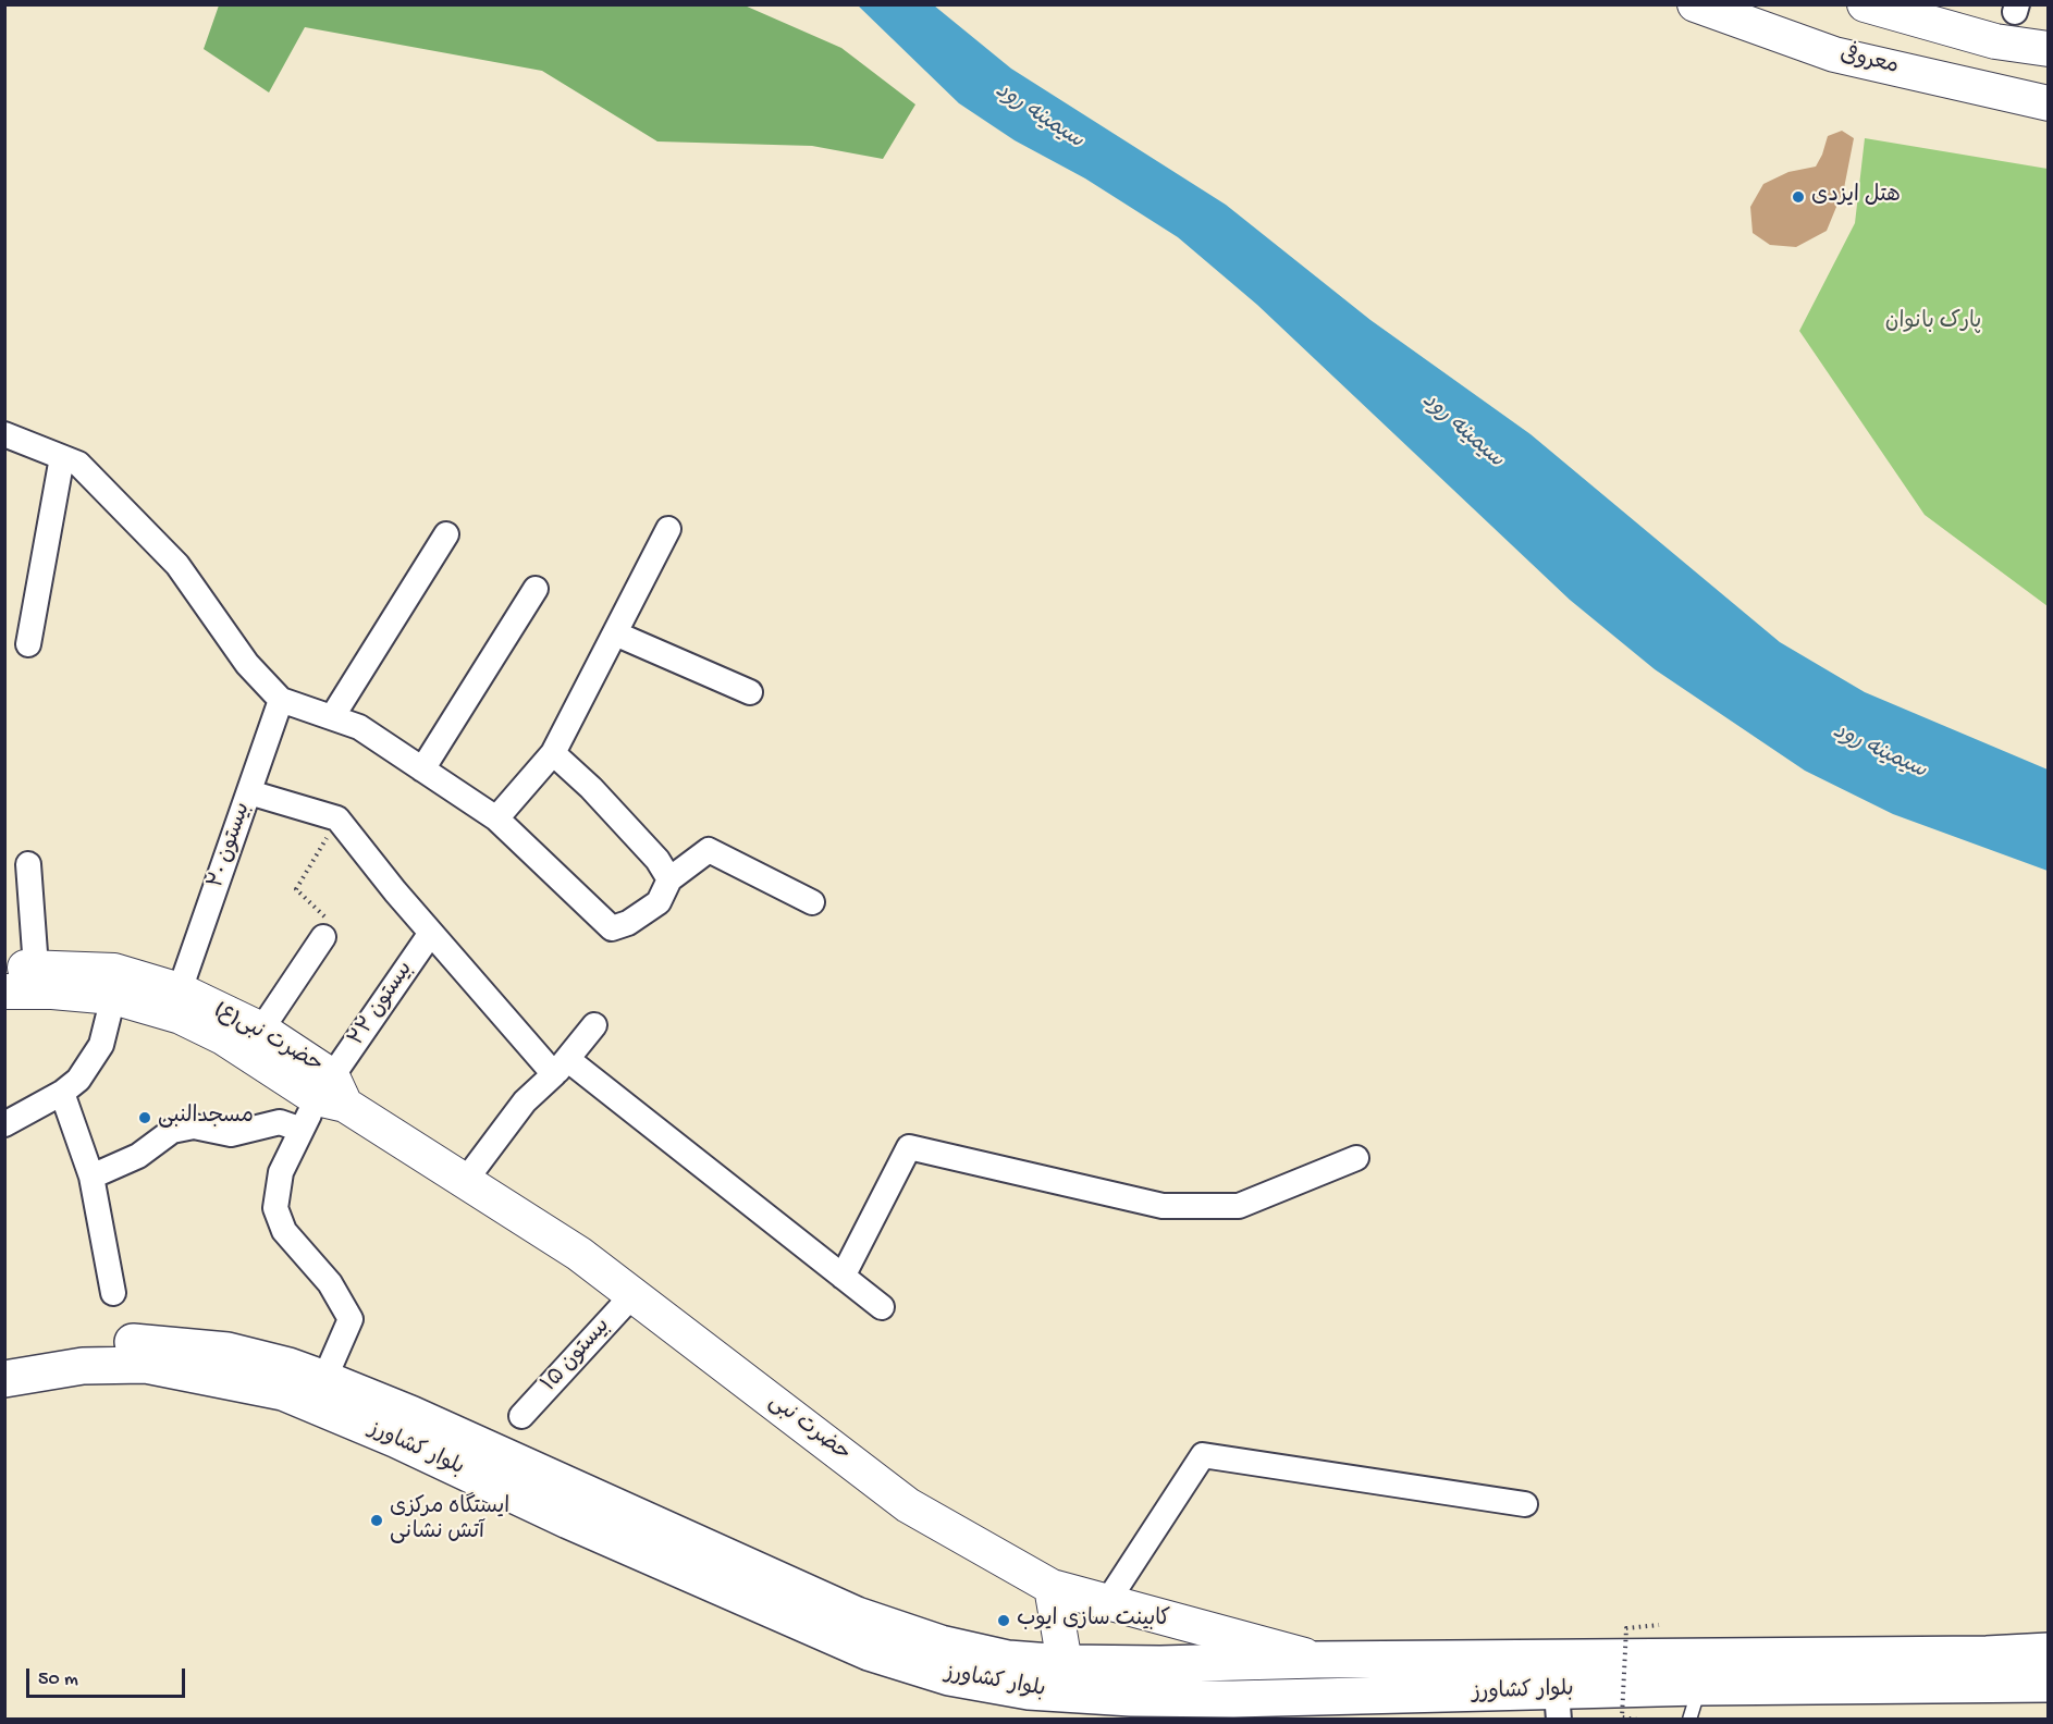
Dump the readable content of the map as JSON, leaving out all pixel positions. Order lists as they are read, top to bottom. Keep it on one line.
{"streets":{"main road":["بلوار کشاورز"],"street":["معروفی","بیستون ۲۰","بیستون ۲۲","حضرت نبی(ع)","بیستون ۱۵","حضرت نبی"]},"crossings":[["بیستون ۲۰","حضرت نبی(ع)"],["بیستون ۲۲","حضرت نبی(ع)"],["بیستون ۲۲","حضرت نبی"],["بیستون ۲۲","بلوار کشاورز"],["حضرت نبی(ع)","حضرت نبی"],["بیستون ۱۵","حضرت نبی"],["حضرت نبی","بلوار کشاورز"]],"water":["سیمینه رود"],"parks":["پارک بانوان"],"places":["هتل ایزدی","مسجدالنبی","ایستگاه مرکزی آتش نشانی","کابینت سازی ایوب"],"scale_bar":"50 m"}
